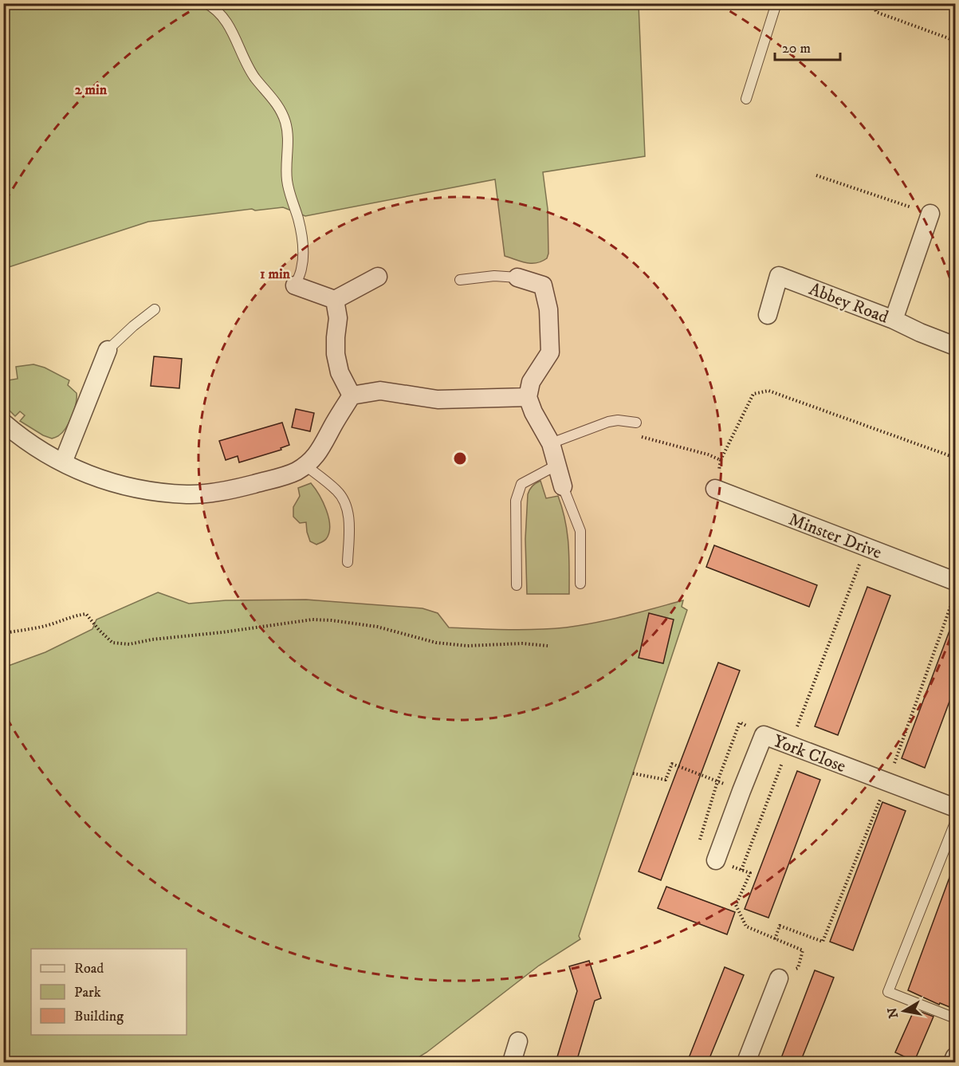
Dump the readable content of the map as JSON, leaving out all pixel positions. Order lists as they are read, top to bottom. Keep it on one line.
{"streets":{"street":["Abbey Road","Minster Drive","York Close"]},"legend":["Road","Park","Building"],"scale_bar":"20 m","north":"left","rings":["2 min","1 min"]}
